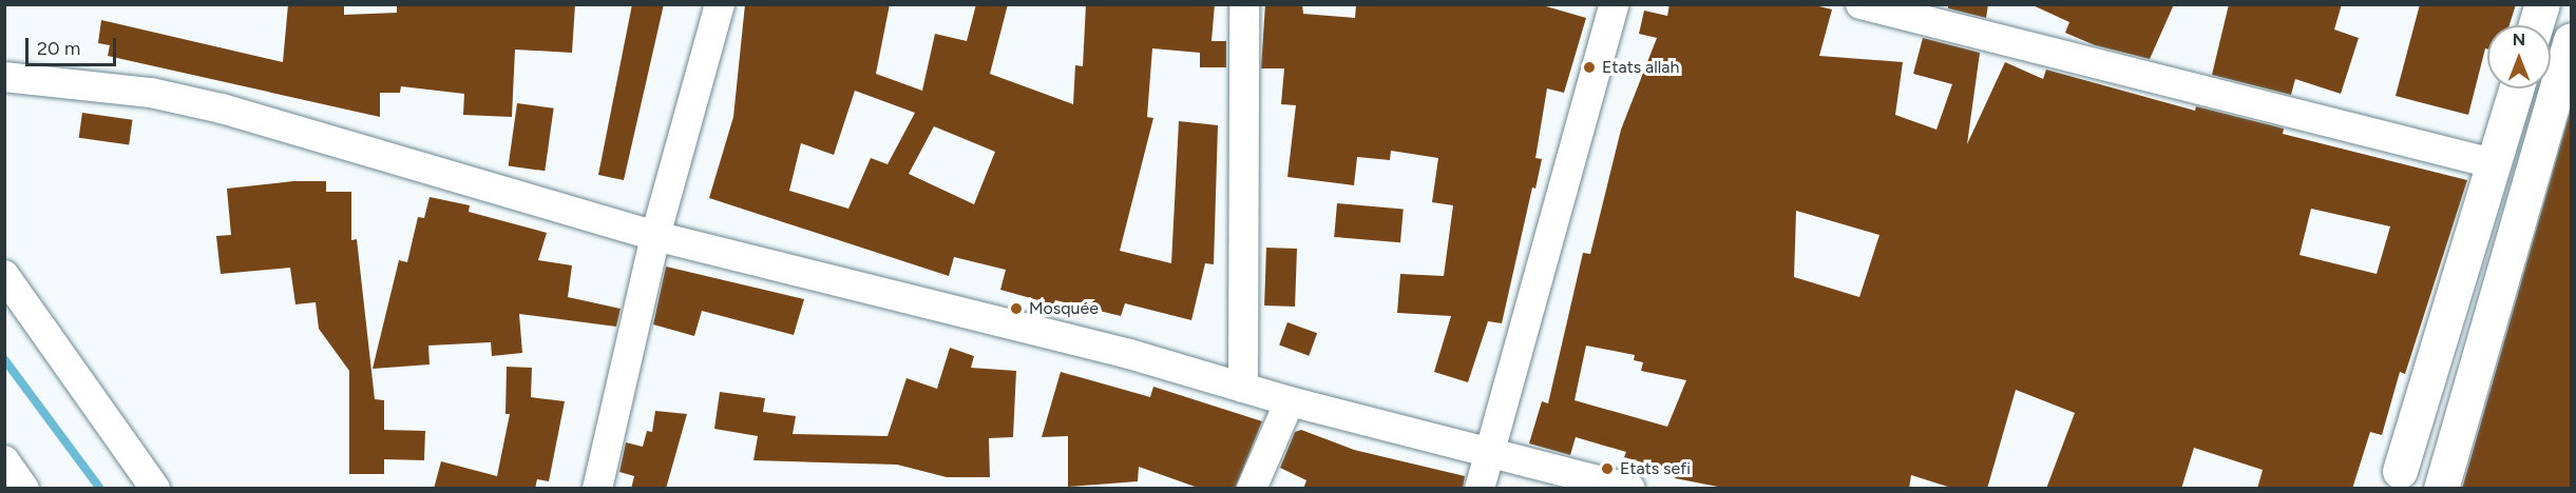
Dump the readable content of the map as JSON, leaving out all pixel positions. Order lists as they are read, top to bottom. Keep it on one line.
{"places":["Etats allah","Mosquée","Etats sefi"],"scale_bar":"20 m","north":"top"}
